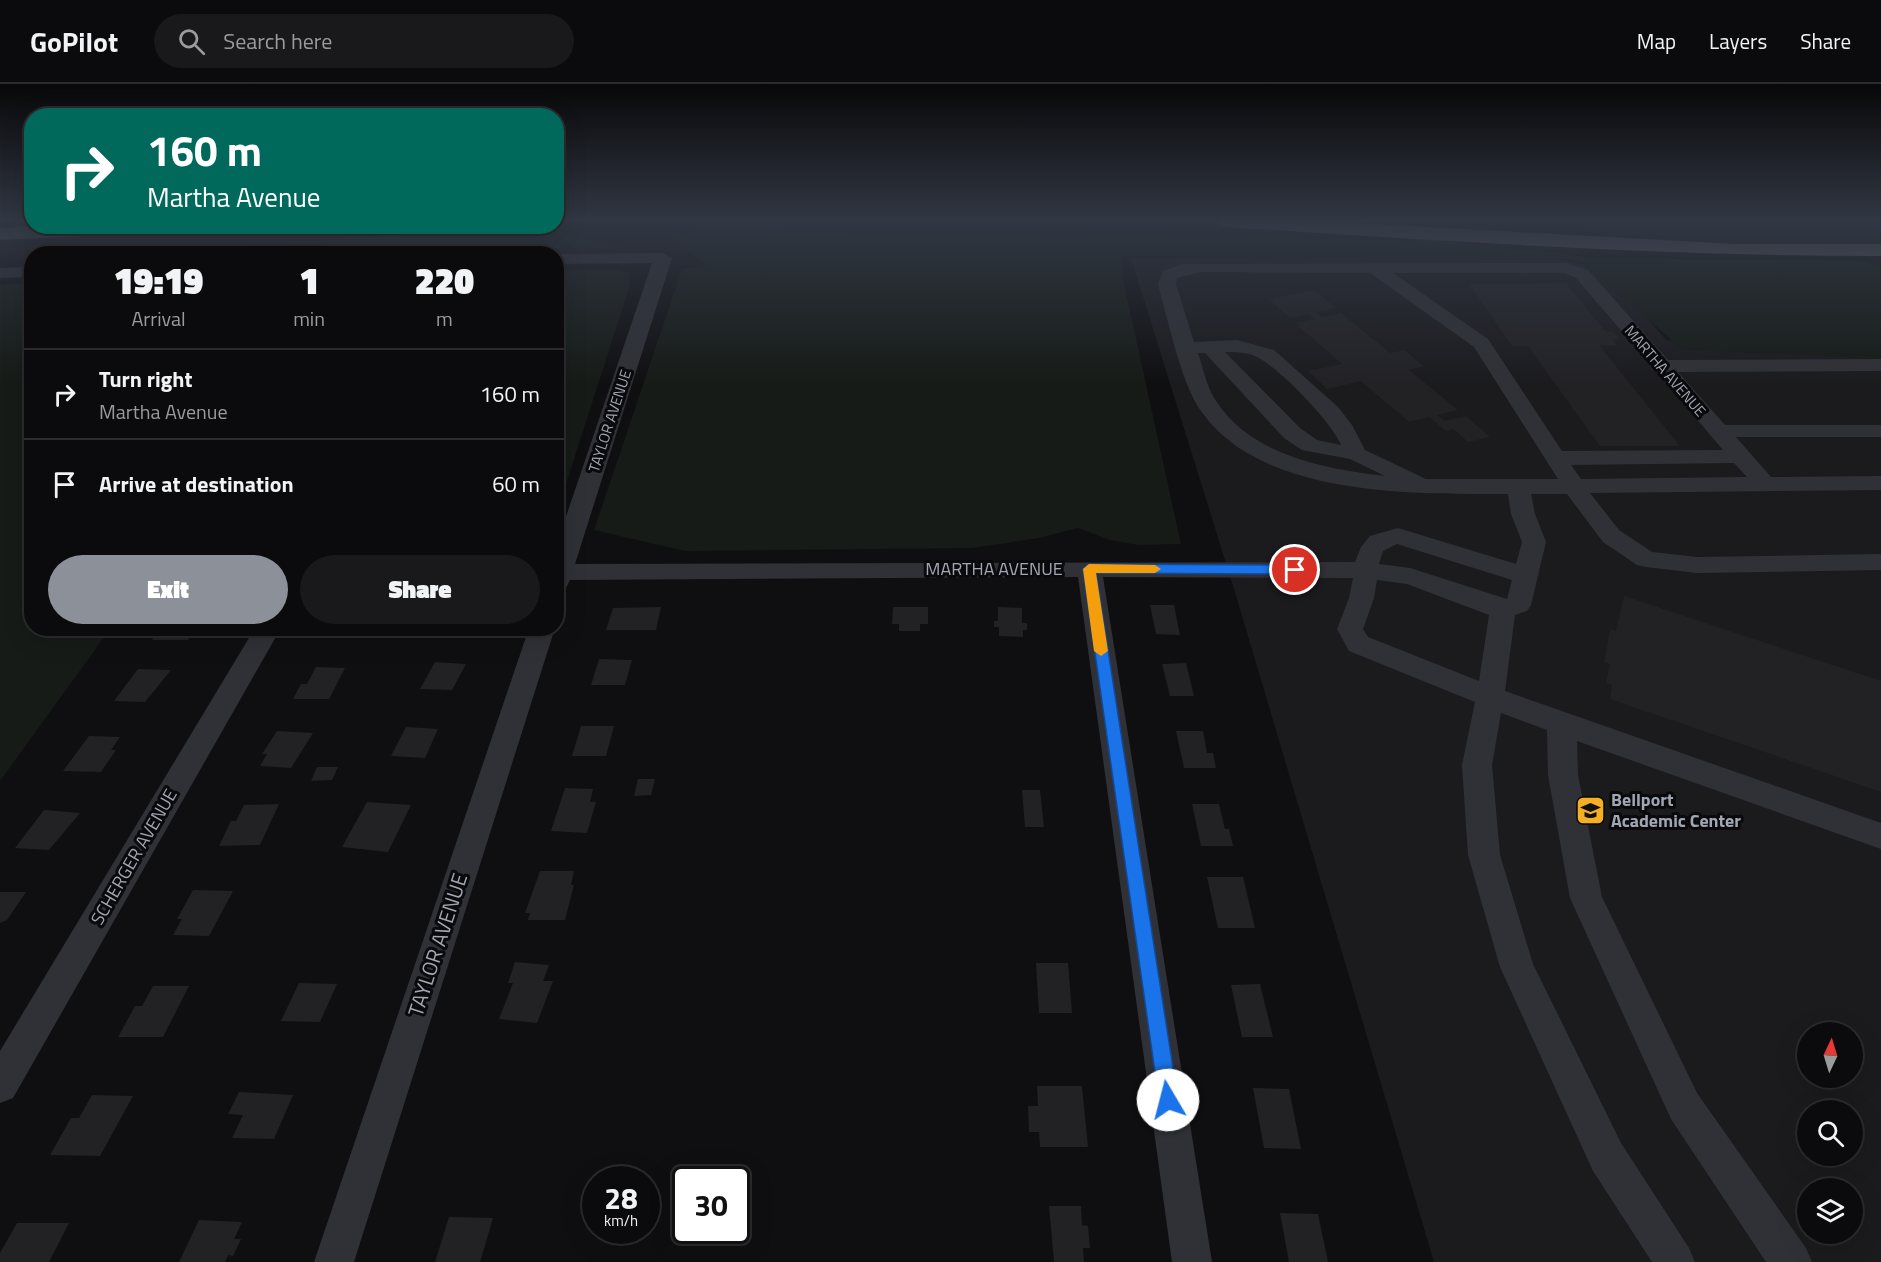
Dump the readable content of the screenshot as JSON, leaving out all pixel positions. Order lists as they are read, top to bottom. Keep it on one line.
{"streets":{"street":["MARTHA AVENUE","TAYLOR AVENUE","SCHERGER AVENUE"]},"places":{"school or university":["Bellport Academic Center"]},"north":"top","page":{"header":"GoPilot","search":"Search here","nav":["Map","Layers","Share"],"turn":["160 m","Martha Avenue"],"eta":["19:19","Arrival","1","min","220","m"],"list":[{"name":"Turn right","note":"Martha Avenue","value":"160 m"},{"name":"Arrive at destination","value":"60 m"}],"buttons":["Exit","Share"],"speed":"28 km/h","limit":"30"}}
